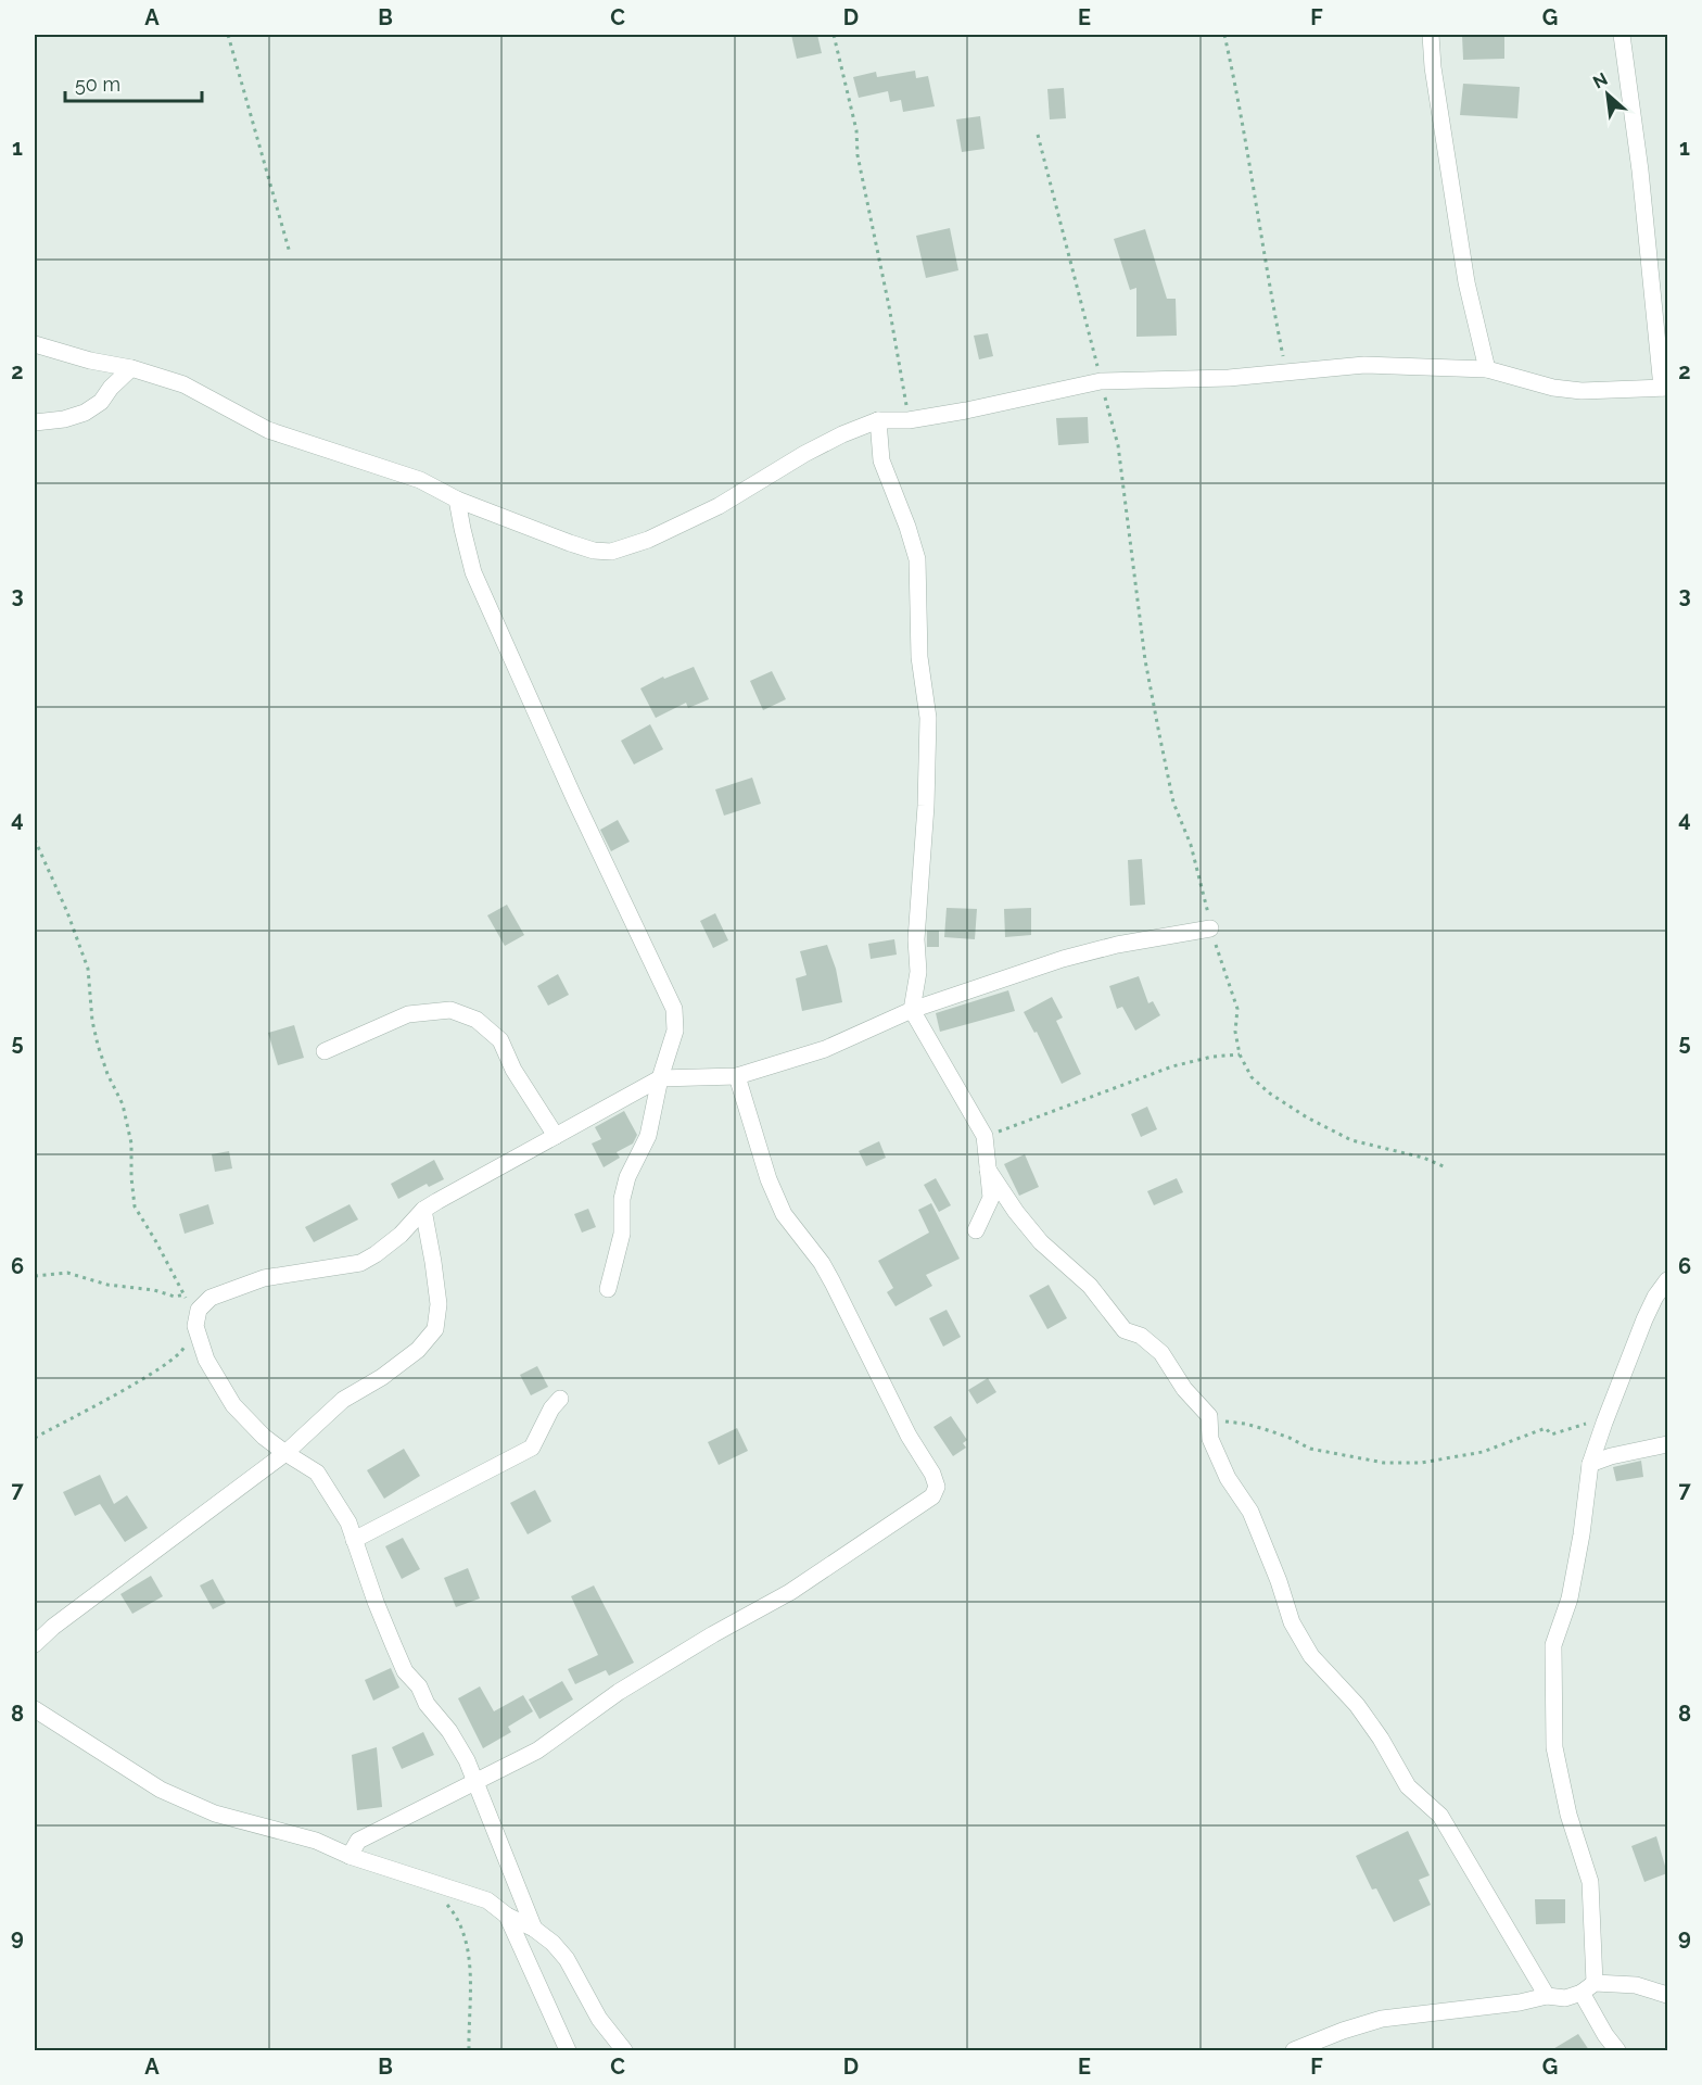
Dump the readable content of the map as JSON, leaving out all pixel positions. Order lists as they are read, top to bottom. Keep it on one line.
{"scale_bar":"50 m","north":"top left","grid":{"columns":["A","B","C","D","E","F","G"],"rows":["1","2","3","4","5","6","7","8","9"]}}
